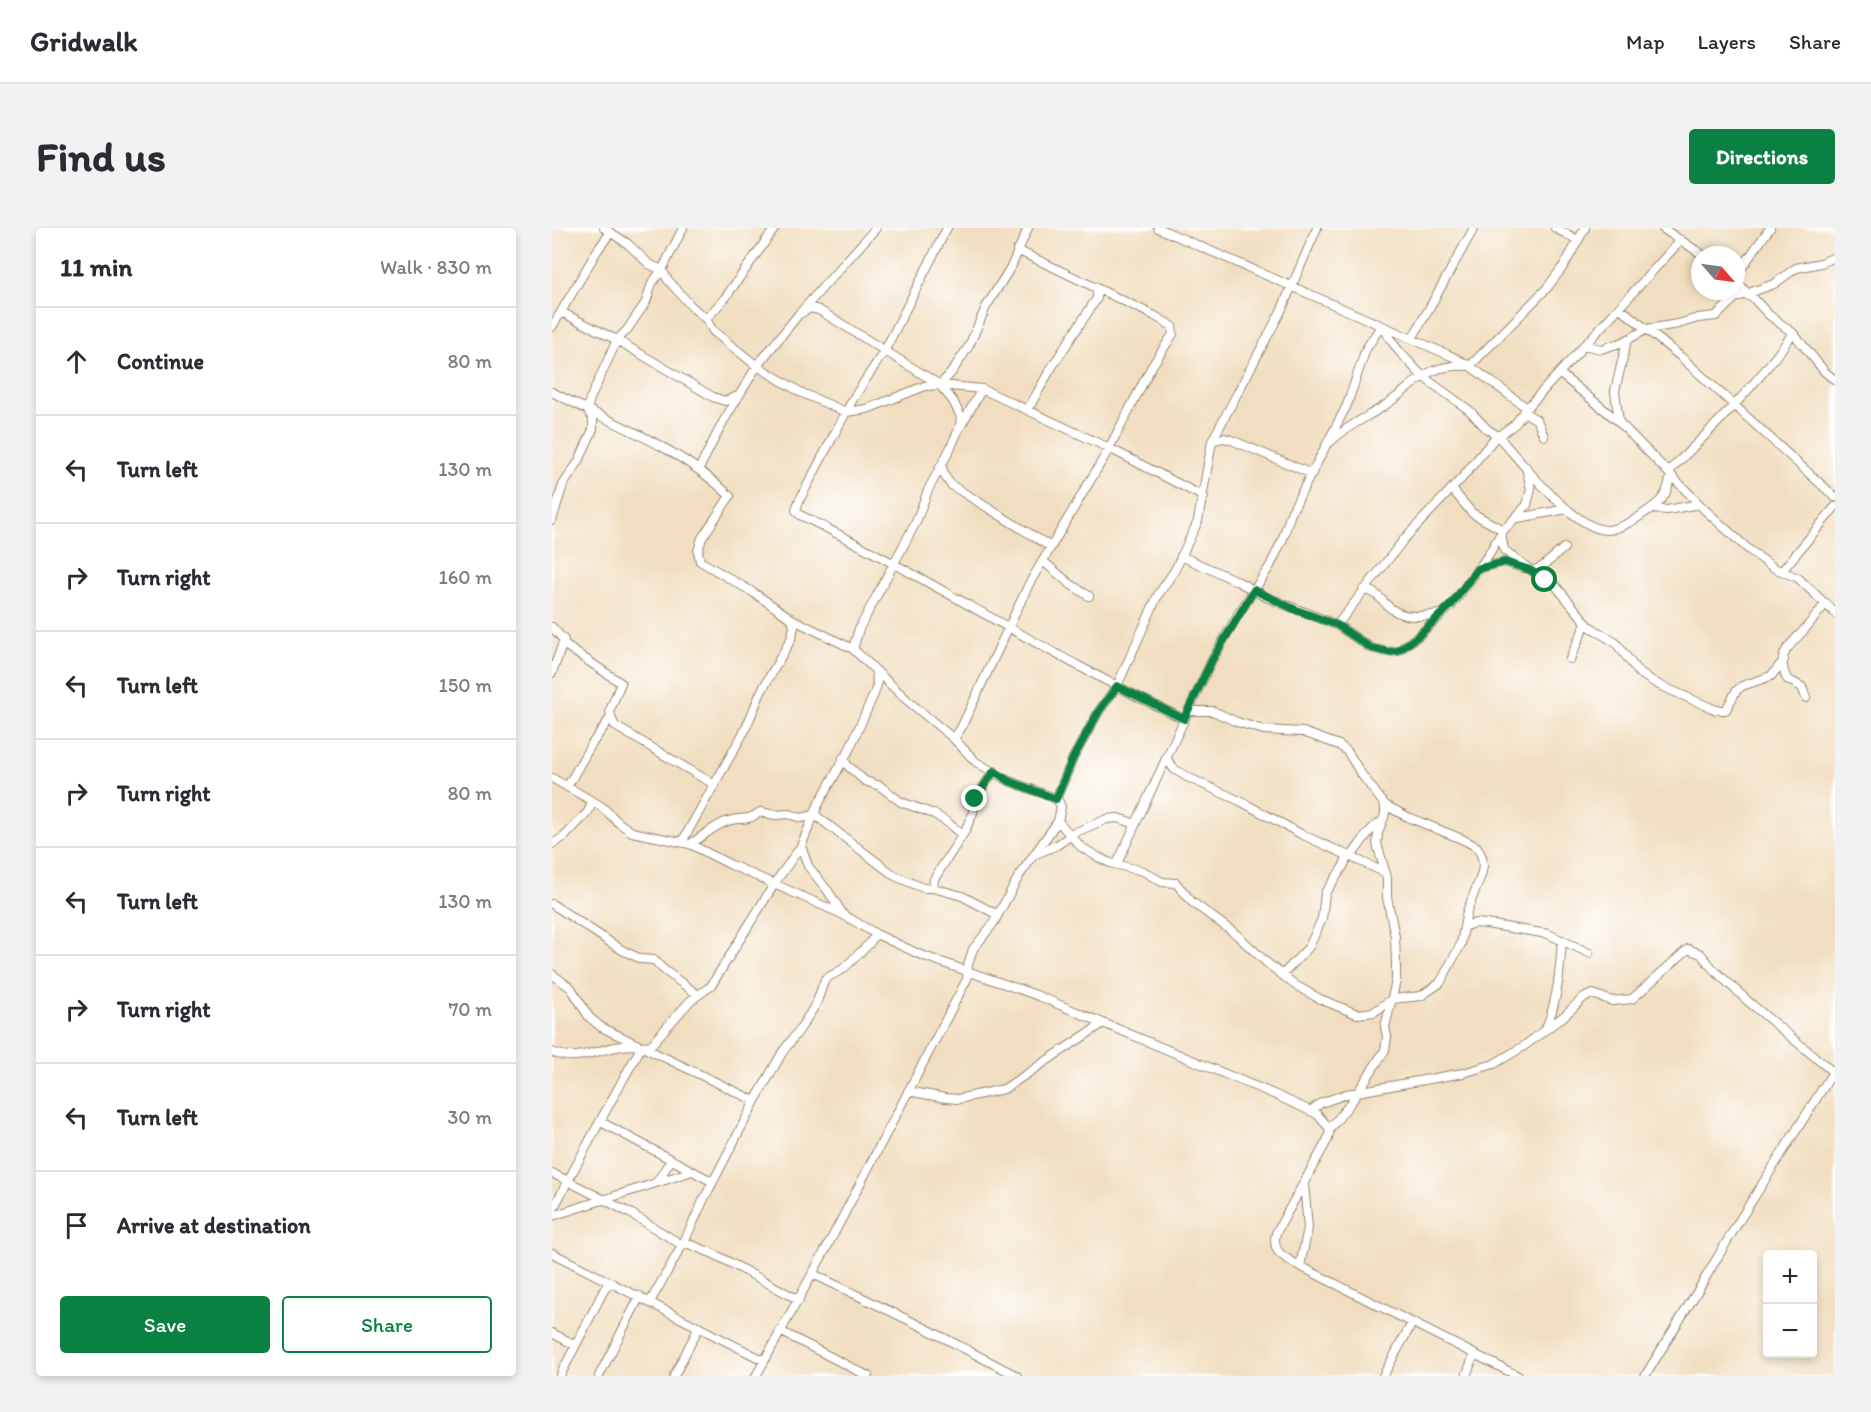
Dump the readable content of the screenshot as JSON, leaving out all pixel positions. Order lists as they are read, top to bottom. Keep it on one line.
{"north":"bottom right","page":{"header":"Gridwalk","nav":["Map","Layers","Share"],"buttons":["Directions",["Save","Share"]],"title":"Find us","heading":["11 min","Walk · 830 m"],"list":[["Continue","80 m"],["Turn left","130 m"],["Turn right","160 m"],["Turn left","150 m"],["Turn right","80 m"],["Turn left","130 m"],["Turn right","70 m"],["Turn left","30 m"],"Arrive at destination"],"map_buttons":["+","−"]}}
